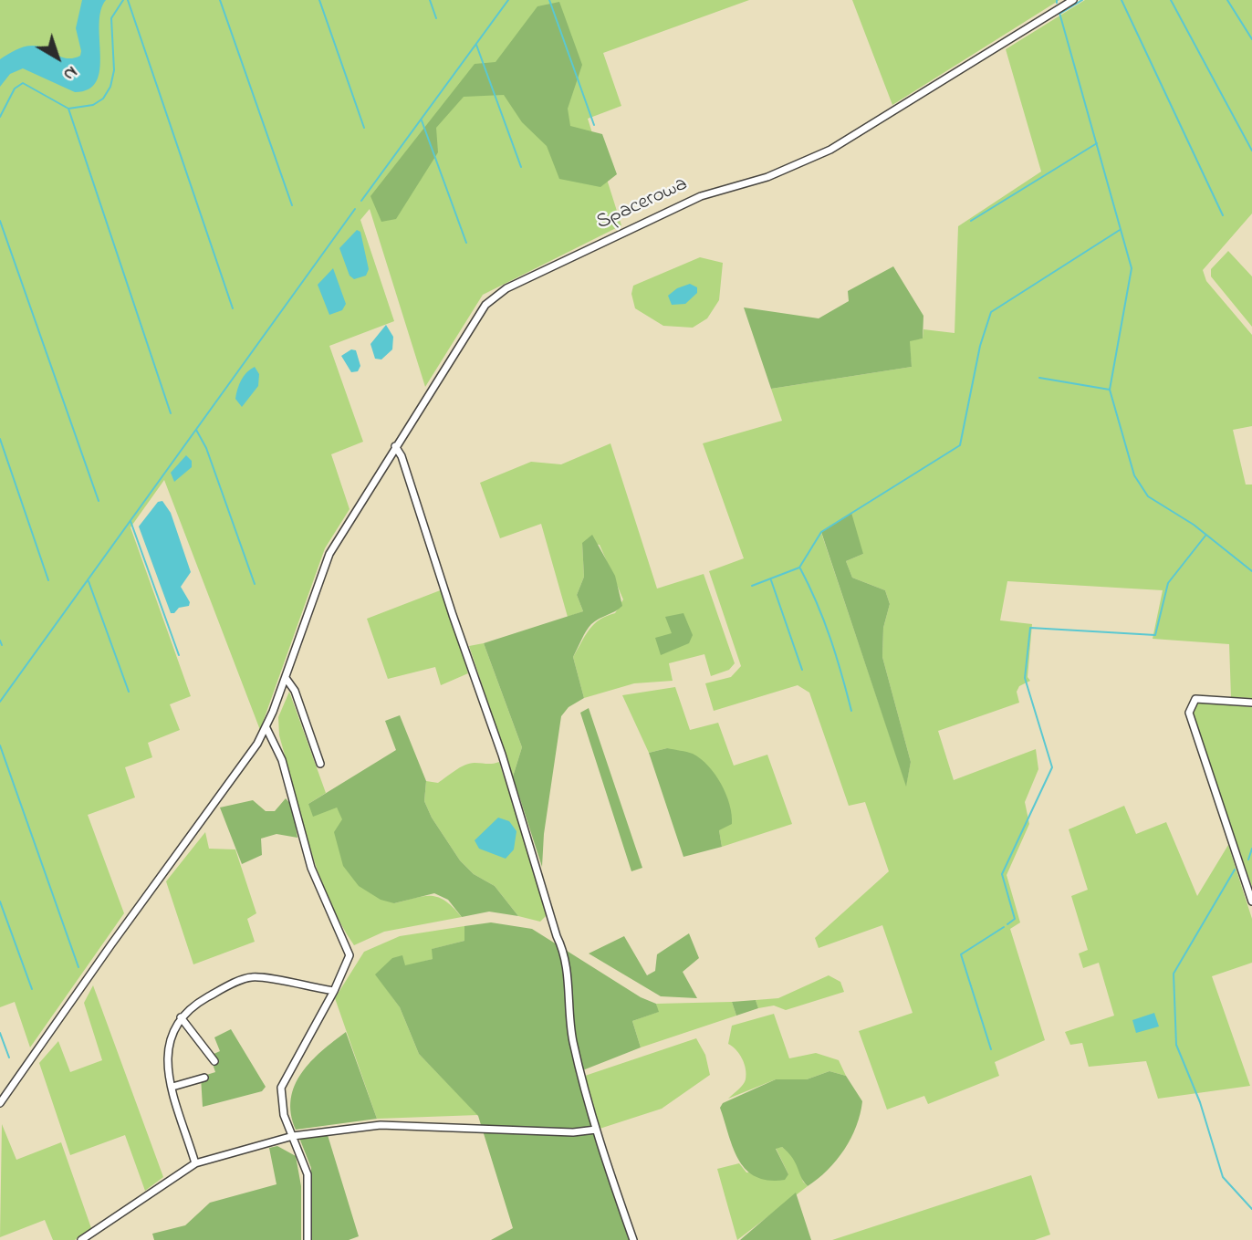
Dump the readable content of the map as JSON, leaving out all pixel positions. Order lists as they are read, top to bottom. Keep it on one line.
{"streets":{"street":["Spacerowa"]},"north":"bottom right"}
